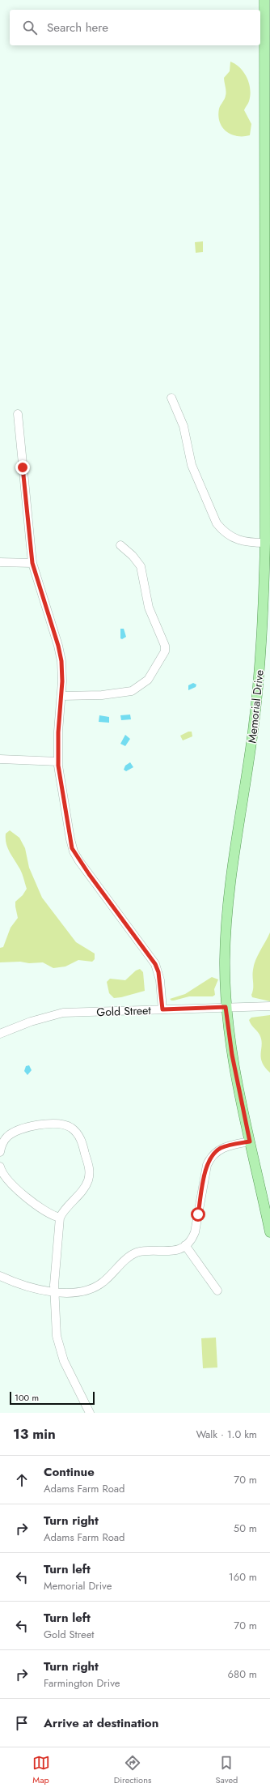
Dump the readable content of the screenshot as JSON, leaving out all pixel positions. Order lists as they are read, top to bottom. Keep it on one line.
{"streets":{"main road":["Memorial Drive"],"street":["Gold Street"]},"crossings":[["Memorial Drive","Gold Street"]],"scale_bar":"100 m","page":{"search":"Search here","scale":"100 m","heading":["13 min","Walk · 1.0 km"],"list":[["Continue","Adams Farm Road","70 m"],["Turn right","Adams Farm Road","50 m"],["Turn left","Memorial Drive","160 m"],["Turn left","Gold Street","70 m"],["Turn right","Farmington Drive","680 m"],"Arrive at destination"],"nav":["Map","Directions","Saved"]}}
